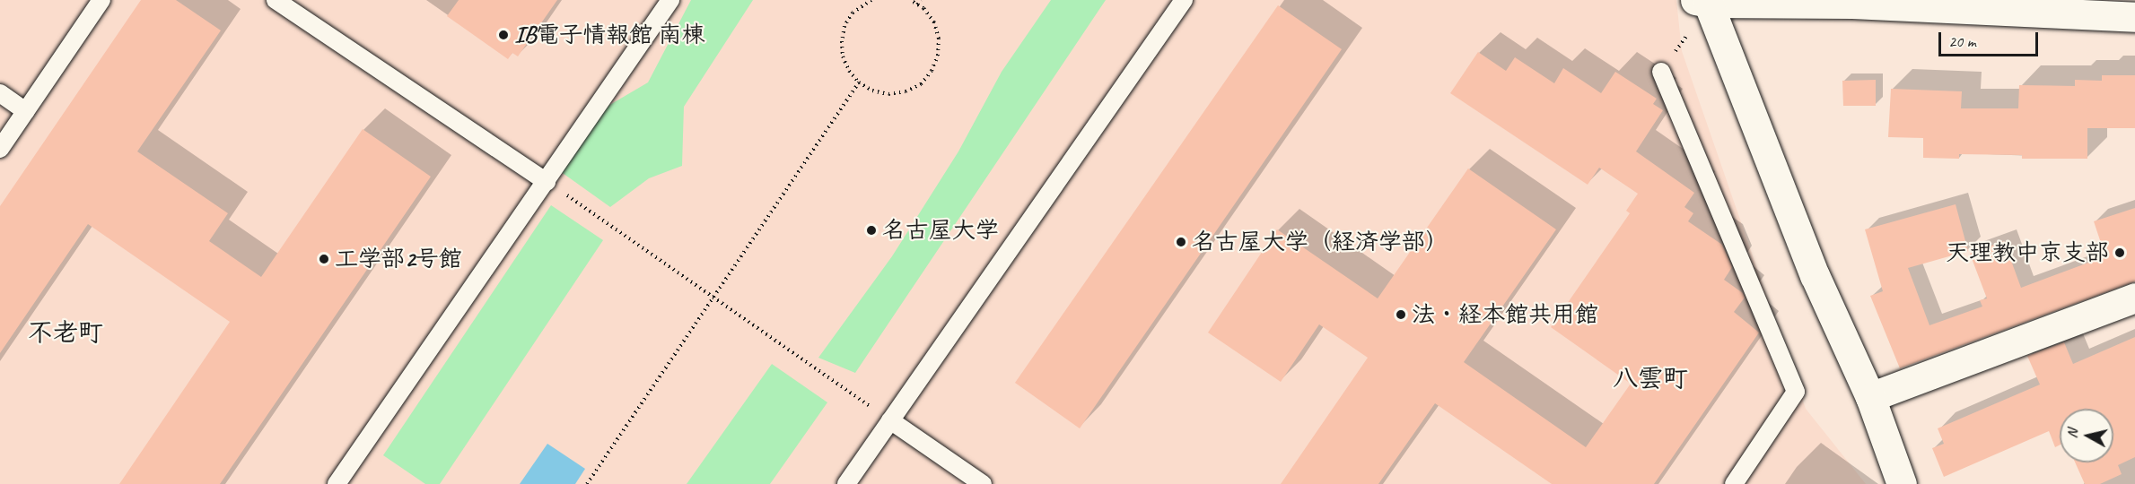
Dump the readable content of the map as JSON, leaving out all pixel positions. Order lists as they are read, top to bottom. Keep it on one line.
{"districts":["不老町","八雲町"],"places":["IB電子情報館 南棟","名古屋大学","名古屋大学（経済学部）","天理教中京支部","工学部2号館","法・経本館共用館"],"scale_bar":"20 m","north":"left"}
